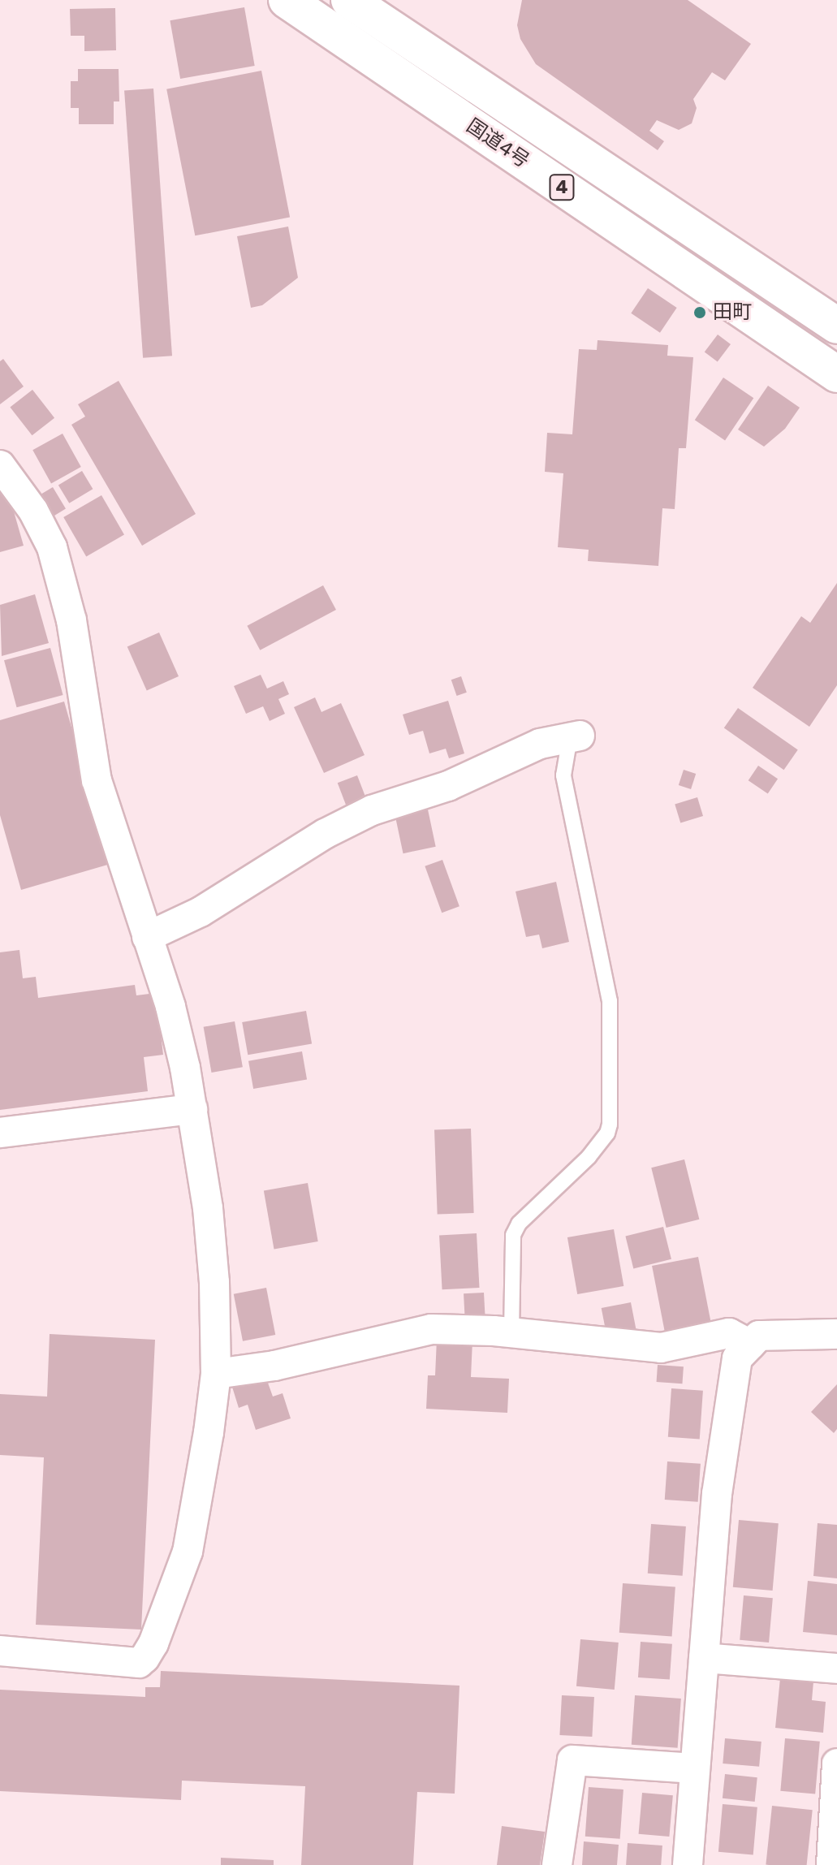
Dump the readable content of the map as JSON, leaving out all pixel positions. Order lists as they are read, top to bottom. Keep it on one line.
{"streets":{"highway":["国道4号","4"]},"places":["田町"]}
